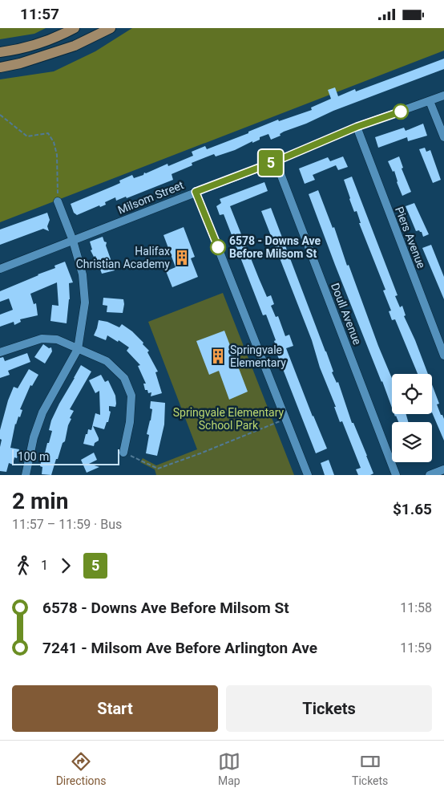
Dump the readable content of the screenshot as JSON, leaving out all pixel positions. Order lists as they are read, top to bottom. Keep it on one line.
{"streets":{"street":["Milsom Street","Piers Avenue","Doull Avenue"]},"crossings":[["Milsom Street","Piers Avenue"],["Milsom Street","Doull Avenue"]],"parks":["Springvale Elementary School Park"],"places":{"other":["6578 - Downs Ave Before Milsom St"],"building":["Halifax Christian Academy","Springvale Elementary"]},"lines":["bus line 5"],"scale_bar":"100 m","page":{"status":"11:57","on_map":"5","scale":"100 m","heading":["2 min","11:57 – 11:59 · Bus","$1.65"],"legs":["1","5"],"list":[{"name":"6578 - Downs Ave Before Milsom St","value":"11:58"},{"name":"7241 - Milsom Ave Before Arlington Ave","value":"11:59"}],"buttons":["Start","Tickets"],"tabs":["Directions","Map","Tickets"]}}
